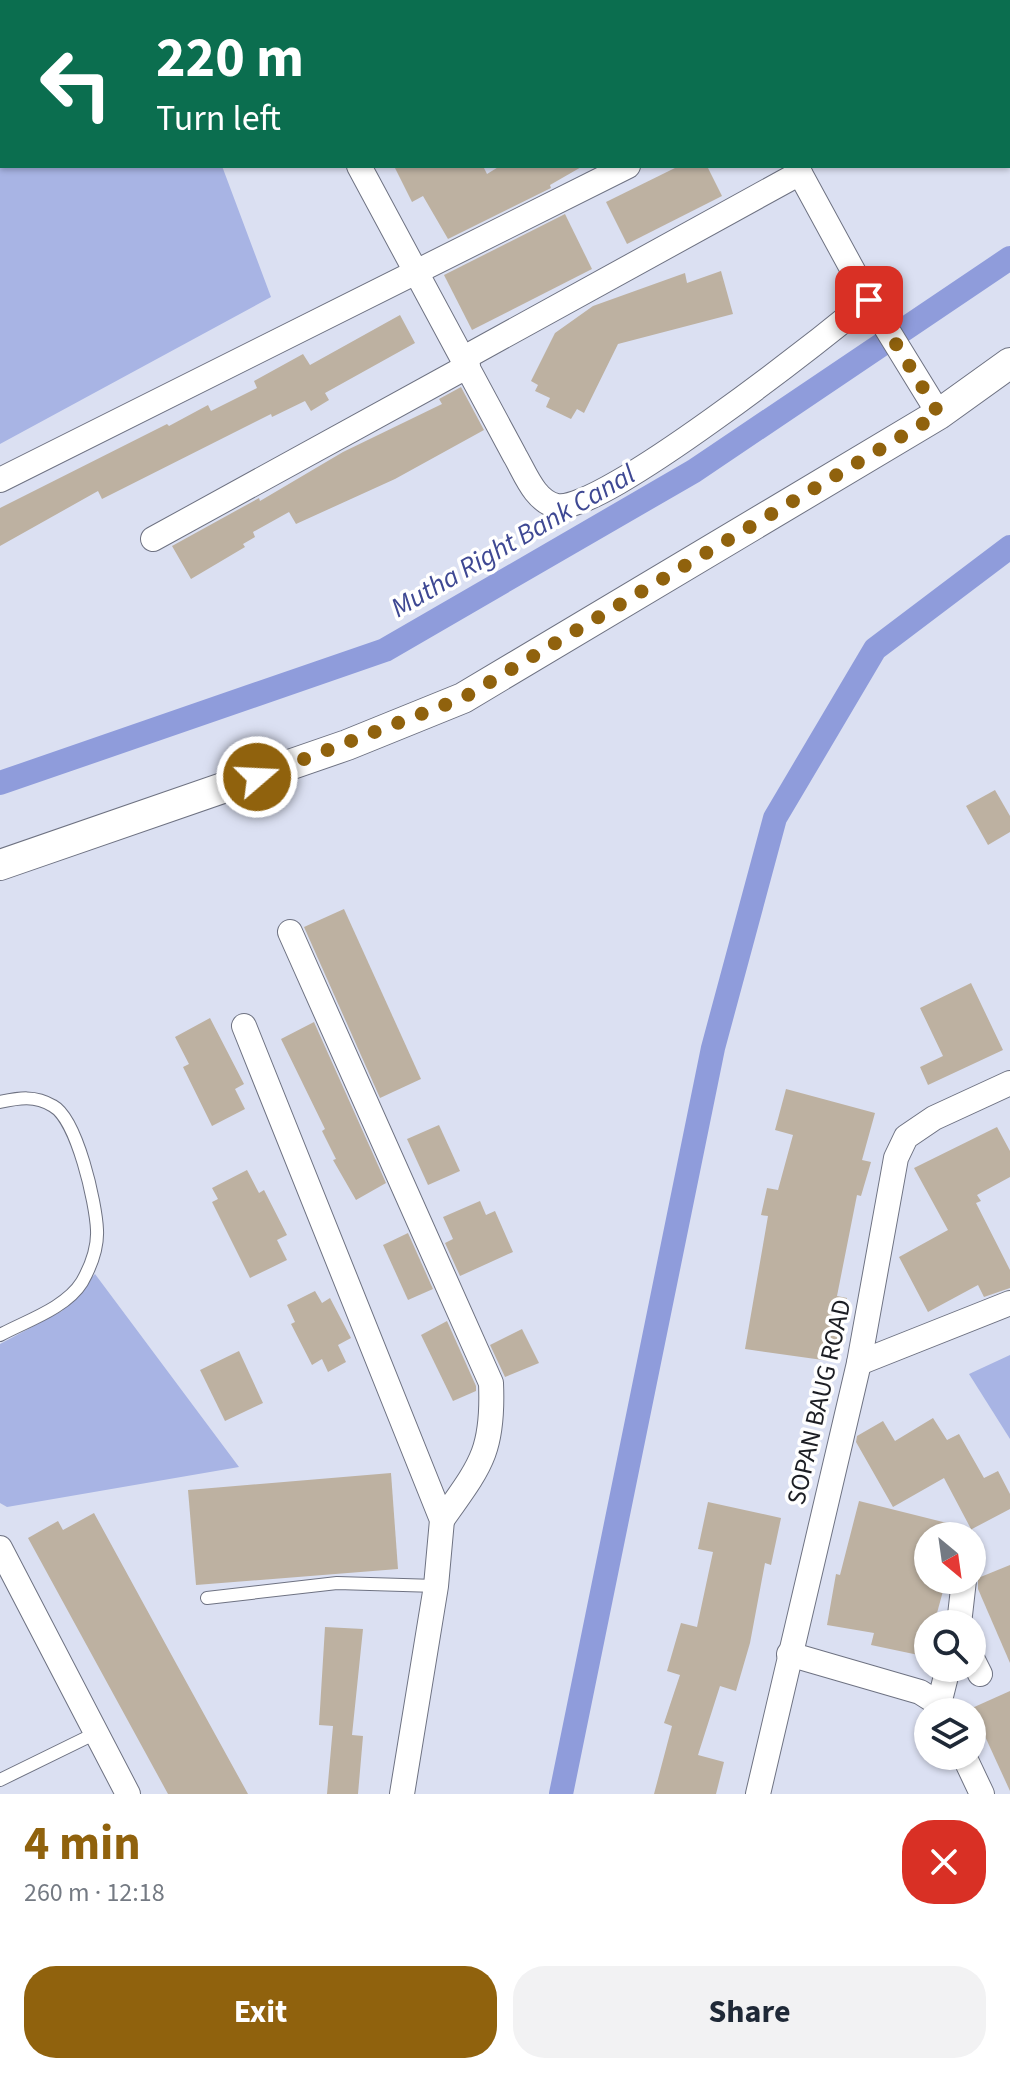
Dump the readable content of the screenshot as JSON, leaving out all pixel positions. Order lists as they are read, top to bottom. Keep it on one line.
{"streets":{"street":["SOPAN BAUG ROAD"]},"water":["Mutha Right Bank Canal"],"north":"bottom right","page":{"turn":["220 m","Turn left"],"heading":["4 min","260 m · 12:18"],"buttons":["Exit","Share"]}}
